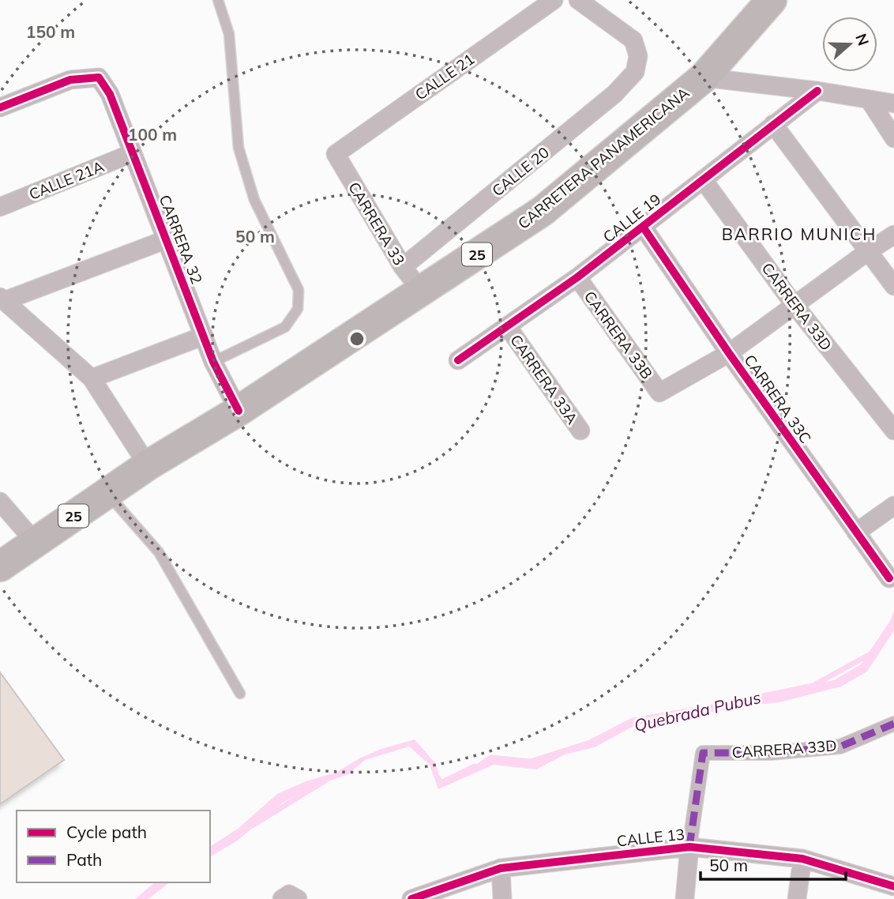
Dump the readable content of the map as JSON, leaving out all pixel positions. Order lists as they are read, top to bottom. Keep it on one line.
{"streets":{"highway":["CARRETERA PANAMERICANA","25"],"street":["CALLE 21","CALLE 20","CALLE 21A","CALLE 19","CARRERA 33","CARRERA 32","CARRERA 33D","CARRERA 33B","CARRERA 33A","CARRERA 33C","CALLE 13"]},"crossings":[["CALLE 21","CARRERA 33"],["CARRETERA PANAMERICANA","CARRERA 33"],["CARRETERA PANAMERICANA","CARRERA 32"],["CALLE 20","CARRERA 33"],["CALLE 21A","CARRERA 32"],["CALLE 19","CARRERA 33D"],["CALLE 19","CARRERA 33B"],["CALLE 19","CARRERA 33A"],["CALLE 19","CARRERA 33C"],["CARRERA 33D","CALLE 13"],["CARRERA 33B","CARRERA 33C"]],"districts":["BARRIO MUNICH"],"water":["Quebrada Pubus"],"legend":["Cycle path","Path"],"scale_bar":"50 m","north":"right","rings":["150 m","100 m","50 m"]}
